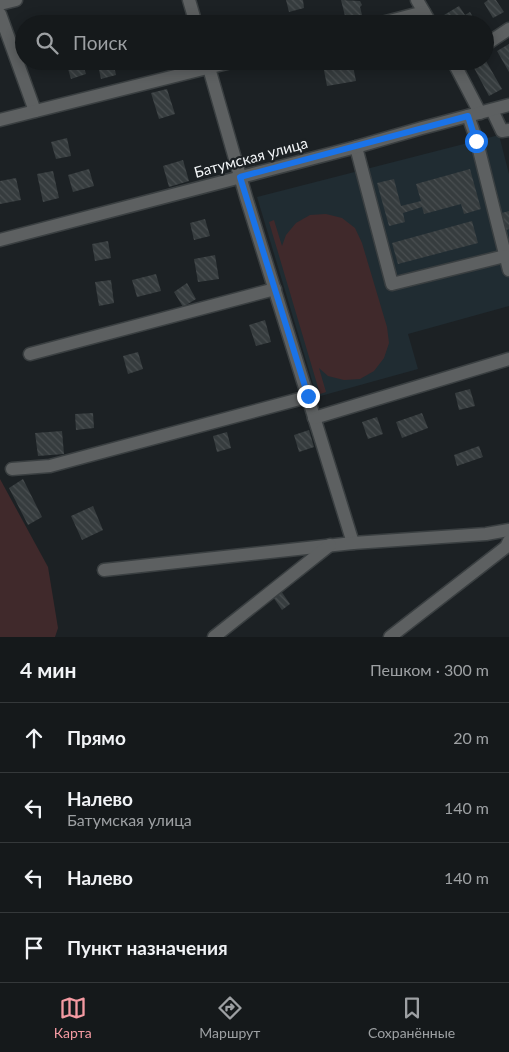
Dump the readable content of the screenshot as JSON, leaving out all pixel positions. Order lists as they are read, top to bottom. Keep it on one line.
{"streets":{"street":["Батумская улица"]},"page":{"search":"Поиск","heading":["4 мин","Пешком · 300 m"],"list":[["Прямо","20 m"],["Налево","Батумская улица","140 m"],["Налево","140 m"],"Пункт назначения"],"nav":["Карта","Маршрут","Сохранённые"]}}
